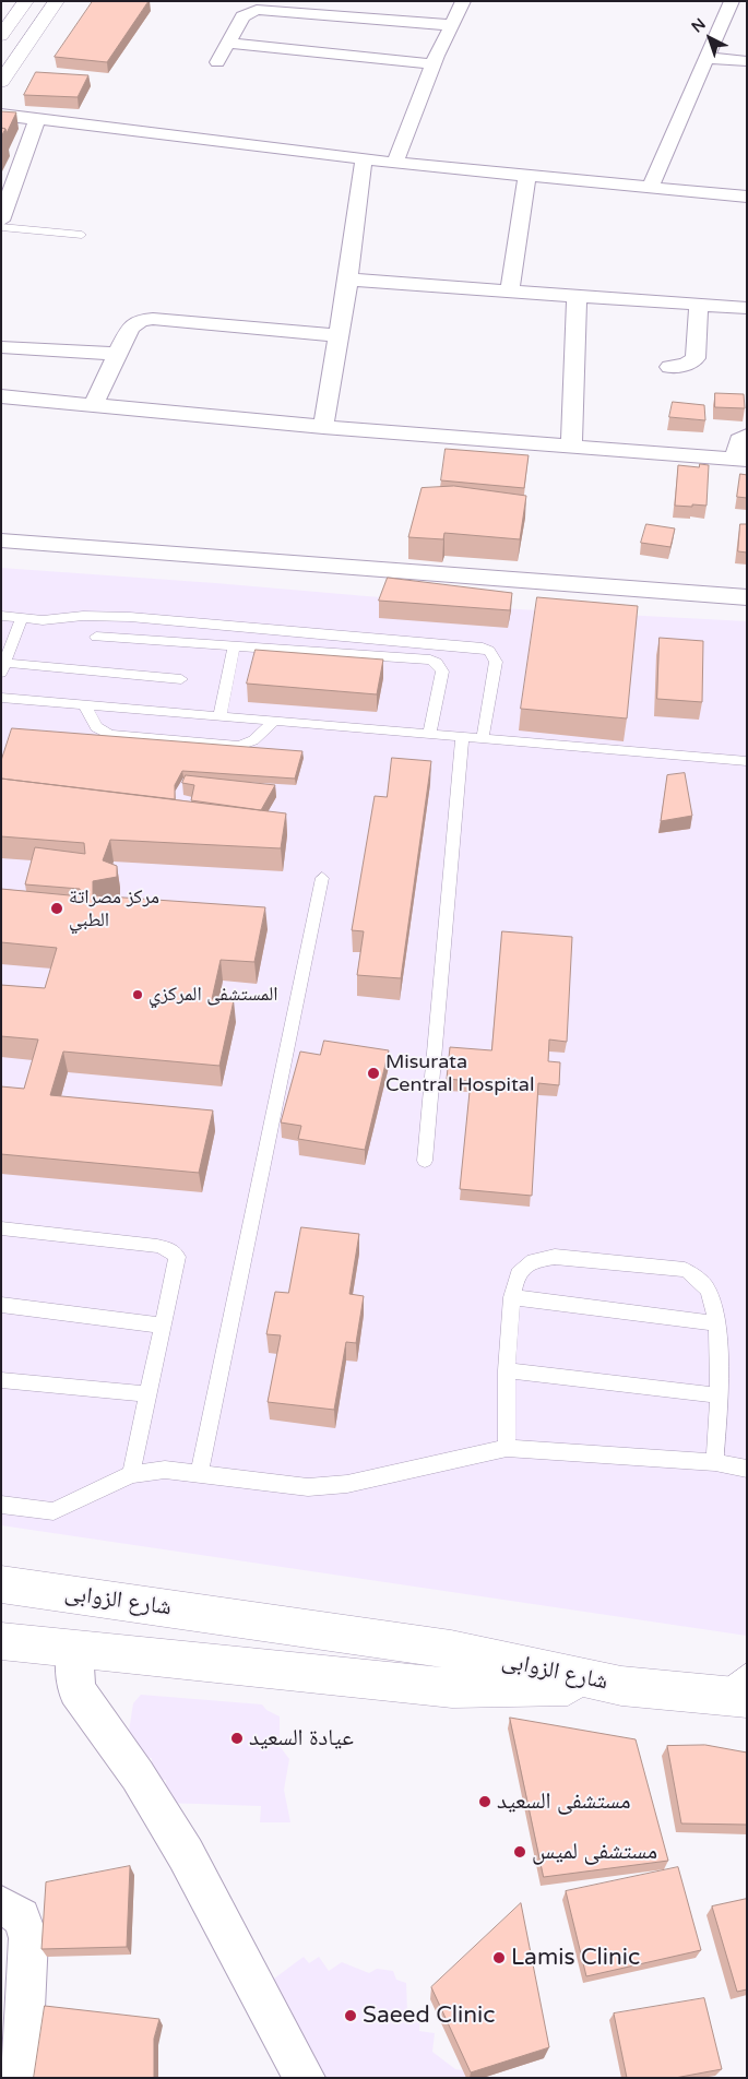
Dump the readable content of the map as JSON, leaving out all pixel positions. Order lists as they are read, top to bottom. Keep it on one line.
{"streets":{"street":["شارع الزوابى"]},"places":["مركز مصراتة الطبي","المستشفى المركزي","Misurata Central Hospital","عيادة السعيد","مستشفى السعيد","مستشفى لميس","Lamis Clinic","Saeed Clinic"],"north":"top left"}
